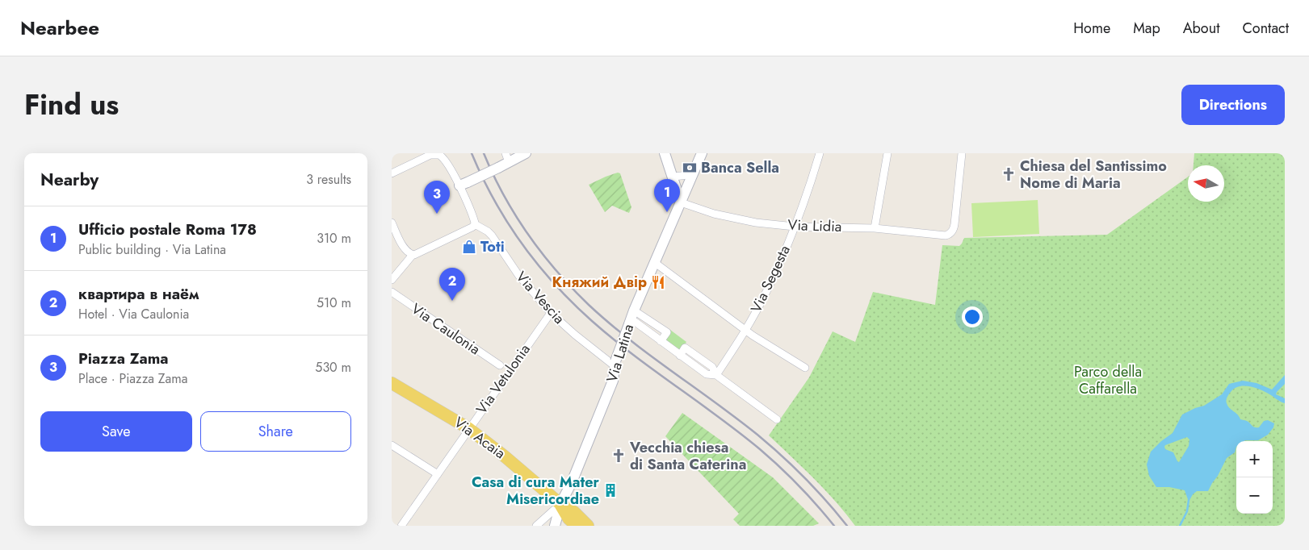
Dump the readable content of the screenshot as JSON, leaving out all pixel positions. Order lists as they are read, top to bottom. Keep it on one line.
{"streets":{"main road":["Via Acaia"],"street":["Via Lidia","Via Segesta","Via Vescia","Via Caulonia","Via Latina","Via Vetulonia"]},"crossings":[["Via Lidia","Via Segesta"],["Via Lidia","Via Latina"],["Via Vescia","Via Latina"],["Via Vescia","Via Vetulonia"],["Via Latina","Via Acaia"],["Via Vetulonia","Via Acaia"]],"parks":["Parco della Caffarella"],"places":{"bank":["Banca Sella"],"church":["Chiesa del Santissimo Nome di Maria","Vecchia chiesa di Santa Caterina"],"shop":["Toti"],"restaurant":["Княжий Двір"],"building":["Casa di cura Mater Misericordiae"]},"north":"left","page":{"header":"Nearbee","nav":["Home","Map","About","Contact"],"title":"Find us","buttons":["Directions",["Save","Share"]],"heading":["Nearby","3 results"],"pins":["1","3","2"],"list":[{"mark":"1","name":"Ufficio postale Roma 178","note":"Public building · Via Latina","value":"310 m"},{"mark":"2","name":"квартира в наём","note":"Hotel · Via Caulonia","value":"510 m"},{"mark":"3","name":"Piazza Zama","note":"Place · Piazza Zama","value":"530 m"}],"map_buttons":["+","−"]}}
